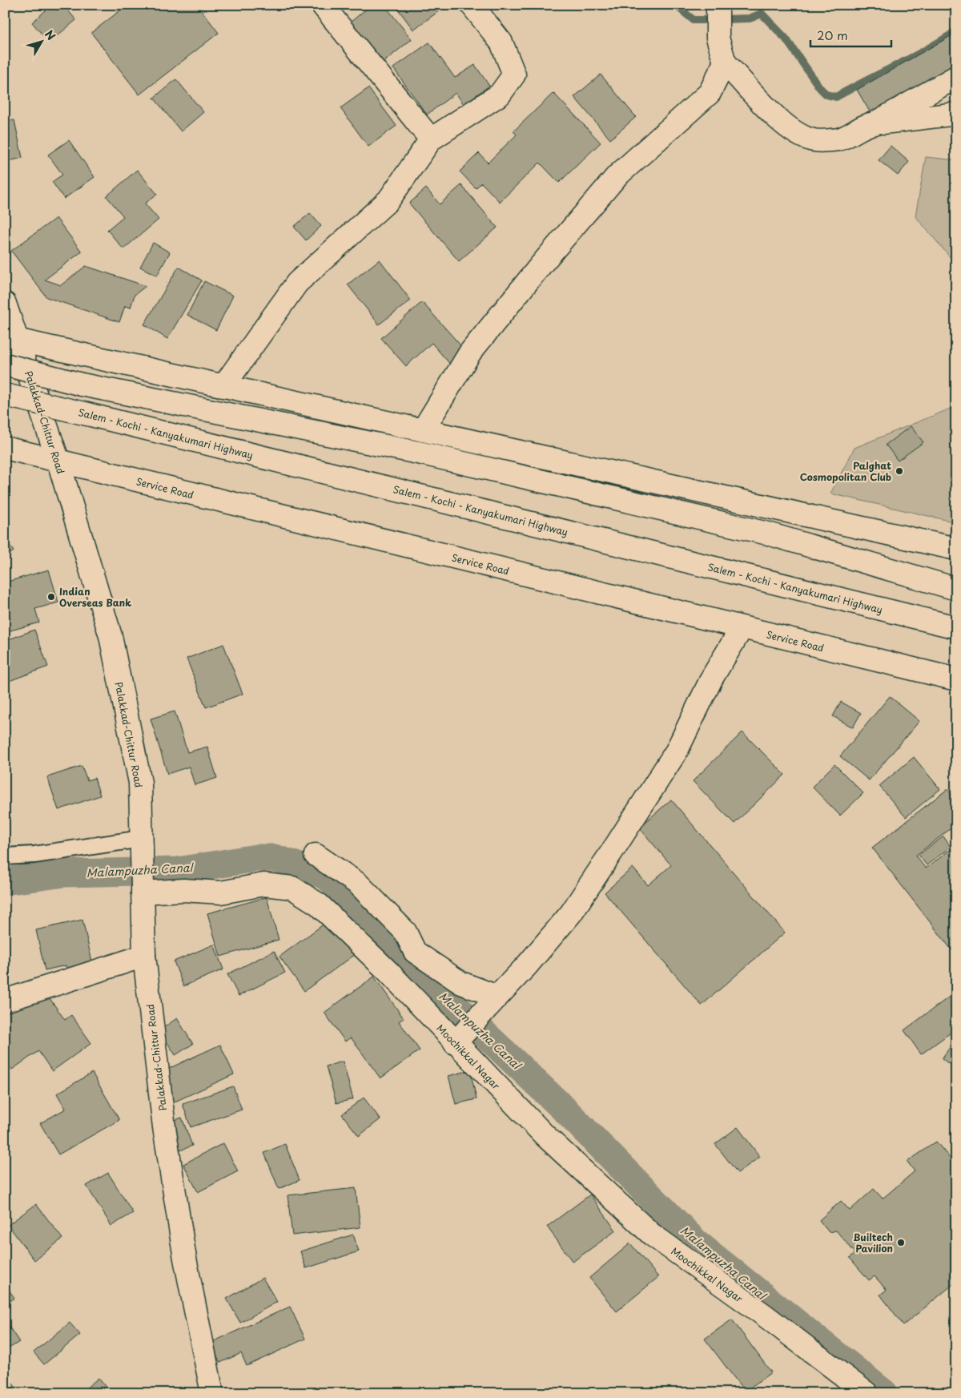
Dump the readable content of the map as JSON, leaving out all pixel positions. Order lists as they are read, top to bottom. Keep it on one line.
{"streets":{"main road":["Palakkad-Chittur Road","Salem - Kochi - Kanyakumari Highway","Service Road","Moochikkal Nagar"]},"crossings":[["Palakkad-Chittur Road","Service Road"],["Palakkad-Chittur Road","Moochikkal Nagar"]],"water":["Malampuzha Canal"],"places":["Palghat Cosmopolitan Club","Indian Overseas Bank","Builtech Pavilion"],"scale_bar":"20 m","north":"top right"}
